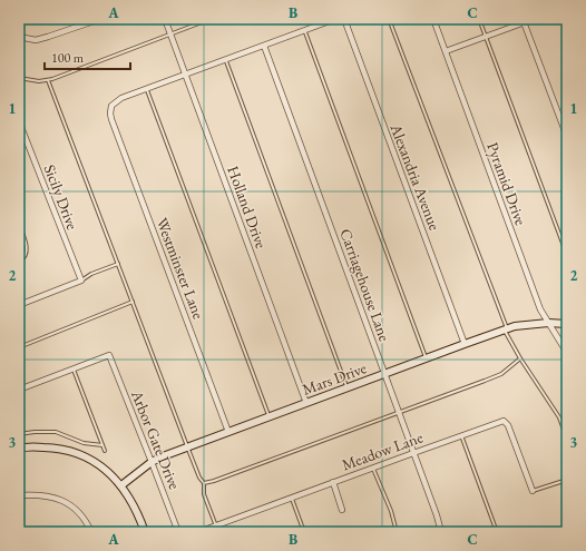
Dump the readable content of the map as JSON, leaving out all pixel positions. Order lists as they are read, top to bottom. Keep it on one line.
{"streets":{"street":["Alexandria Avenue","Pyramid Drive","Sicily Drive","Holland Drive","Westminster Lane","Carriagehouse Lane","Mars Drive","Arbor Gate Drive","Meadow Lane"]},"crossings":[["Alexandria Avenue","Mars Drive"],["Pyramid Drive","Mars Drive"],["Holland Drive","Mars Drive"],["Westminster Lane","Mars Drive"],["Carriagehouse Lane","Mars Drive"],["Carriagehouse Lane","Meadow Lane"],["Mars Drive","Arbor Gate Drive"]],"scale_bar":"100 m","grid":{"columns":["A","B","C"],"rows":["1","2","3"]}}
